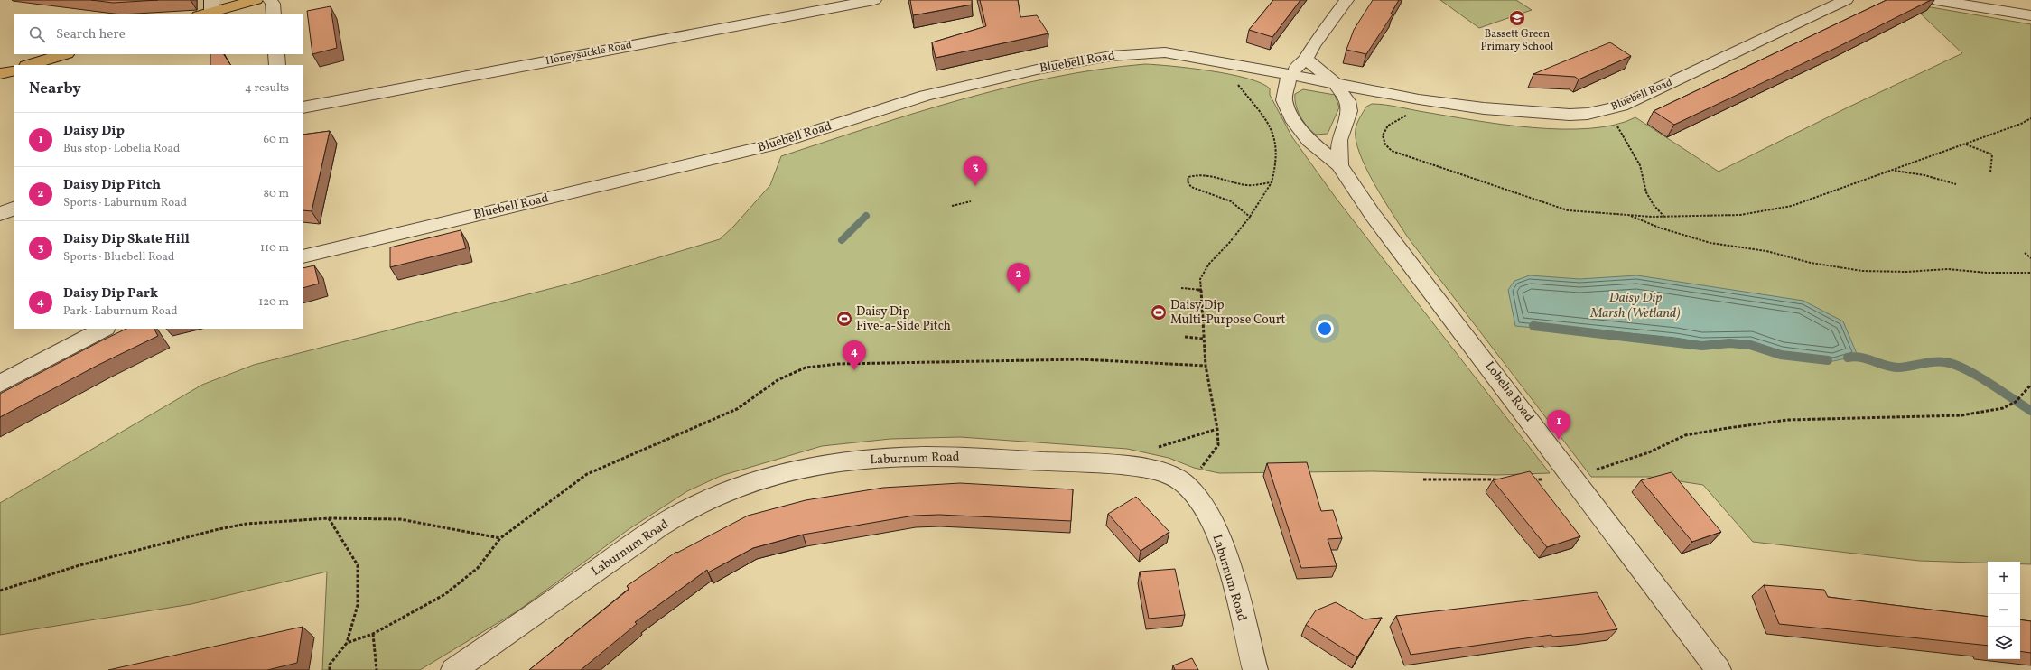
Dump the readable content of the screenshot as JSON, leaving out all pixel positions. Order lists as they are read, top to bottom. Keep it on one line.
{"streets":{"street":["Honeysuckle Road","Bluebell Road","Lobelia Road","Laburnum Road"]},"crossings":[["Bluebell Road","Lobelia Road"]],"water":["Daisy Dip Marsh (Wetland)"],"places":{"school or university":["Bassett Green Primary School"],"sports":["Daisy Dip Multi-Purpose Court","Daisy Dip Five-a-Side Pitch"]},"page":{"search":"Search here","heading":["Nearby","4 results"],"list":[{"mark":"1","name":"Daisy Dip","note":"Bus stop · Lobelia Road","value":"60 m"},{"mark":"2","name":"Daisy Dip Pitch","note":"Sports · Laburnum Road","value":"80 m"},{"mark":"3","name":"Daisy Dip Skate Hill","note":"Sports · Bluebell Road","value":"110 m"},{"mark":"4","name":"Daisy Dip Park","note":"Park · Laburnum Road","value":"120 m"}],"pins":["3","2","4","1"],"map_buttons":["+","−"]}}
